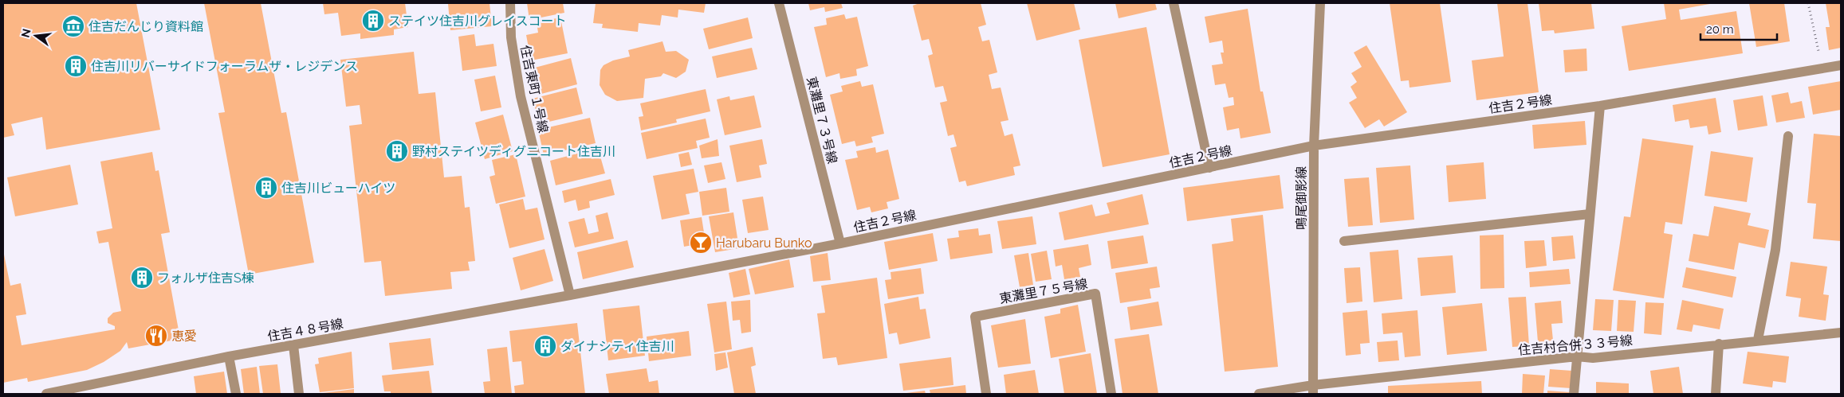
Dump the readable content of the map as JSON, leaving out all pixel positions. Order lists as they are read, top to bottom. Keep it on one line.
{"streets":{"street":["住吉東町１号線","住吉２号線","東灘里７３号線","鳴尾御影線","東灘里７５号線","住吉４８号線","住吉村合併３３号線"]},"crossings":[["住吉東町１号線","住吉２号線"],["住吉東町１号線","住吉４８号線"],["住吉２号線","東灘里７３号線"],["住吉２号線","鳴尾御影線"],["住吉２号線","住吉４８号線"],["鳴尾御影線","住吉村合併３３号線"]],"places":{"building":["ステイツ住吉川グレイスコート","住吉川リバーサイドフォーラムザ・レジデンス","野村ステイツディグニコート住吉川","住吉川ビューハイツ","フォルザ住吉S棟","ダイナシティ住吉川"],"museum":["住吉だんじり資料館"],"bar":["Harubaru Bunko"],"restaurant":["恵愛"]},"scale_bar":"20 m","north":"left"}
